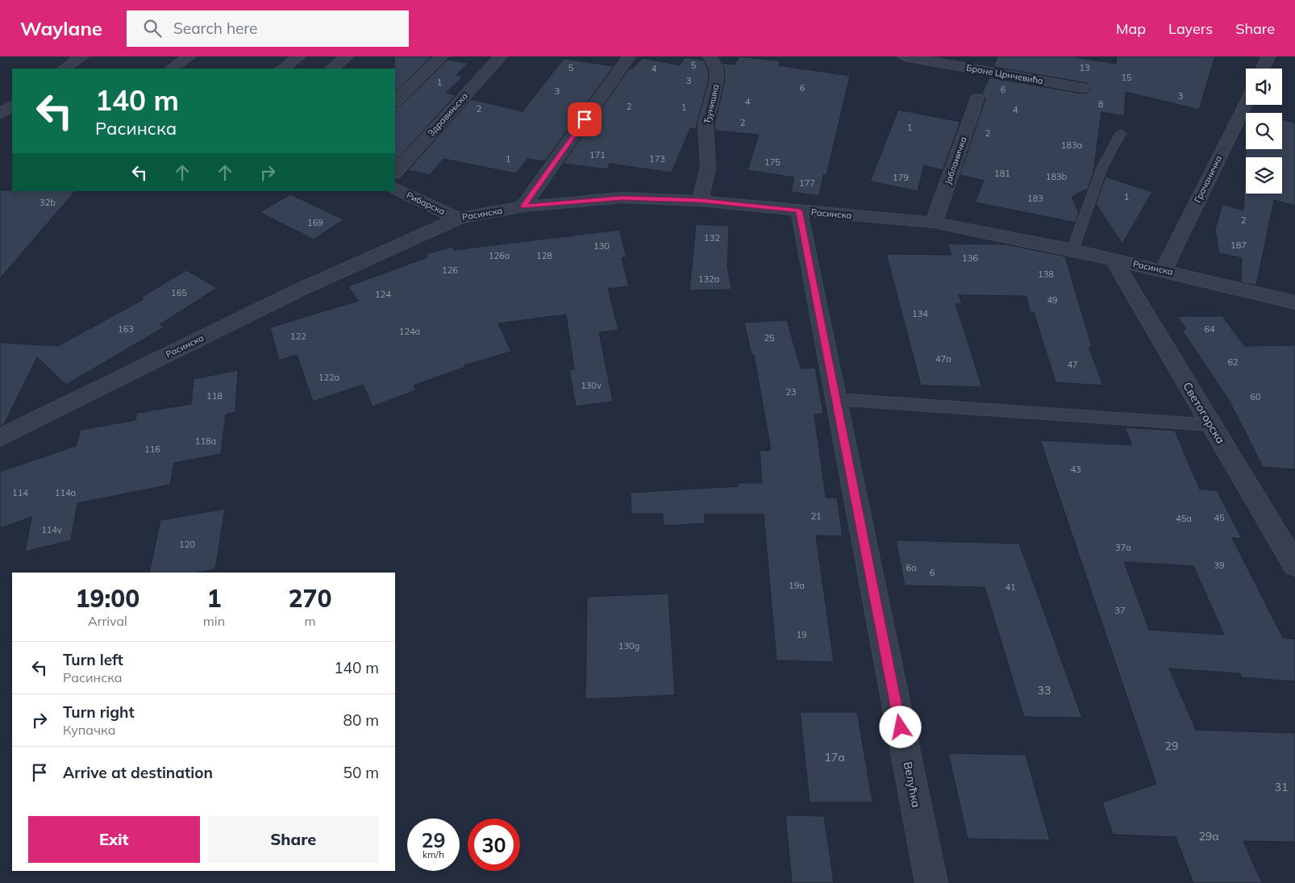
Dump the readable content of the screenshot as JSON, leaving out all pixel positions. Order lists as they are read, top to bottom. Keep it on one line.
{"streets":{"street":["Бране Црнчевића","Ђунишка","Здравињска","Јабланичка","Грачаничка","Рибарска","Расинска","Светогорска","Велућка"]},"crossings":[["Ђунишка","Расинска"],["Јабланичка","Расинска"],["Грачаничка","Расинска"],["Рибарска","Расинска"],["Расинска","Светогорска"],["Расинска","Велућка"]],"house_numbers":["5","5","13","4","15","3","1","6","6","3","3","4","8","2","1","2","4","2","1","2","183a","171","1","173","175","181","183b","179","177","1","183","32b","2","169","132","187","130","126a","128","136","126","138","132a","165","124","49","134","163","64","124a","122","25","47a","62","47","122a","130v","23","118","60","118a","116","43","114","114a","21","45","45a","114v","120","37a","39","6a","6","19a","41","37","19","130g","33","29","17a","31","29a"],"page":{"header":"Waylane","search":"Search here","nav":["Map","Layers","Share"],"turn":["140 m","Расинска"],"eta":["19:00","Arrival","1","min","270","m"],"list":[{"name":"Turn left","note":"Расинска","value":"140 m"},{"name":"Turn right","note":"Купачка","value":"80 m"},{"name":"Arrive at destination","value":"50 m"}],"buttons":["Exit","Share"],"speed":"29 km/h","limit":"30"}}
